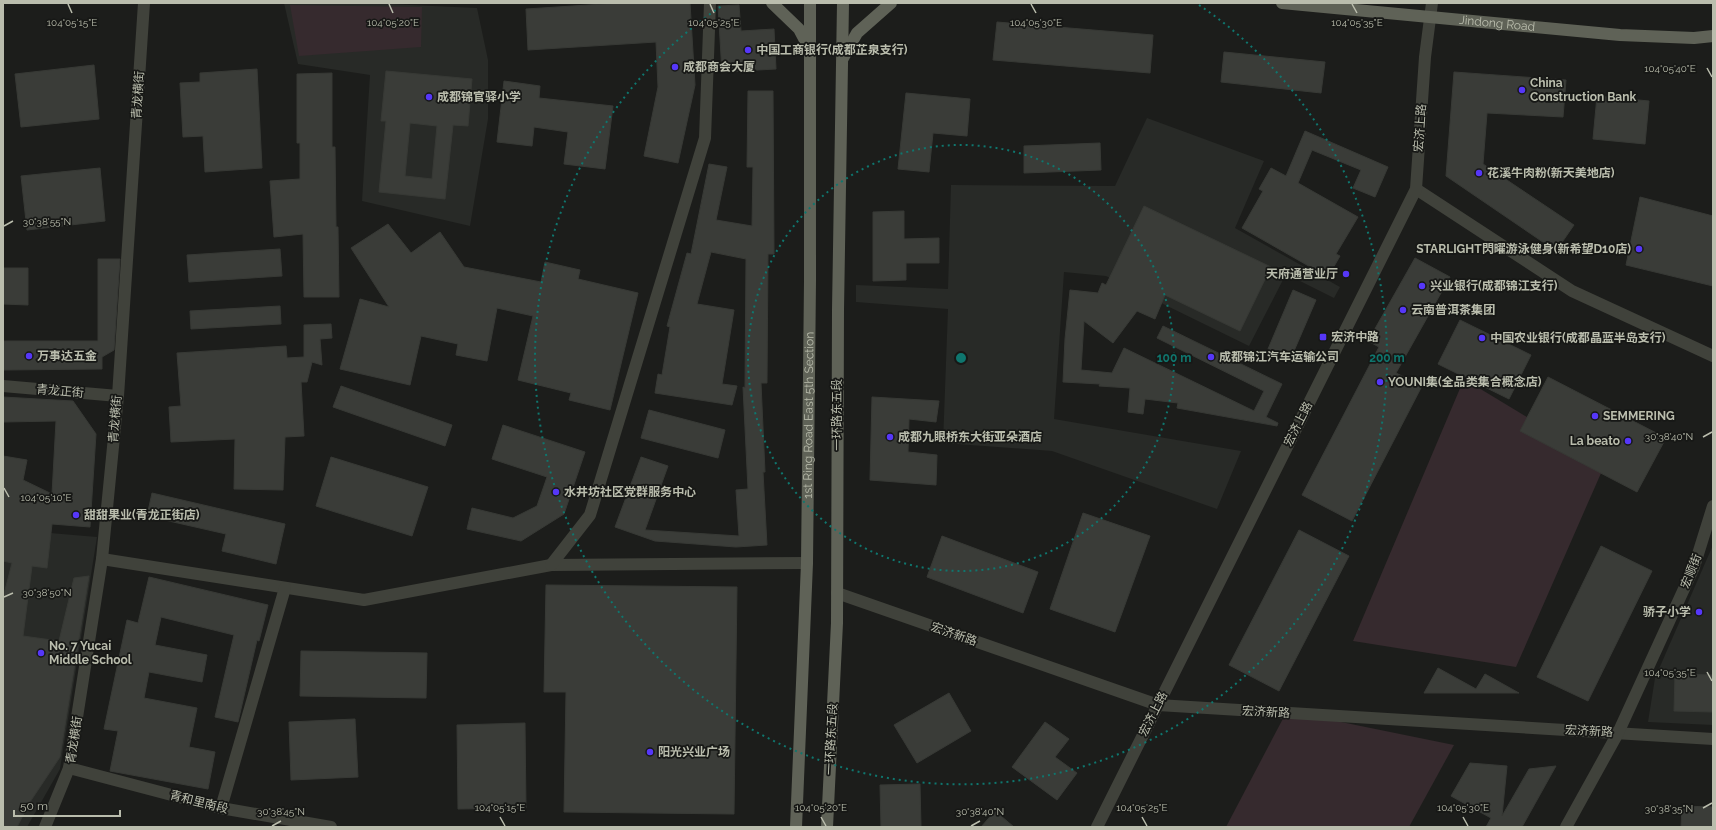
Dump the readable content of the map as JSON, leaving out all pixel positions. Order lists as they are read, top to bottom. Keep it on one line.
{"streets":{"main road":["Jindong Road","1st Ring Road East 5th Section","一环路东五段"],"street":["青龙横街","宏济上路","青龙正街","宏顺街","宏济新路","青和里南段"]},"crossings":[["Jindong Road","宏济上路"],["青龙横街","青龙正街"],["青龙横街","青和里南段"],["宏济上路","宏济新路"],["一环路东五段","宏济新路"],["宏顺街","宏济新路"]],"places":{"other":["中国工商银行(成都芷泉支行)","成都商会大厦","China Construction Bank","成都锦官驿小学","花溪牛肉粉(新天美地店)","STARLIGHT閃曜游泳健身(新希望D10店)","天府通营业厅","兴业银行(成都锦江支行)","云南普洱茶集团","中国农业银行(成都晶蓝半岛支行)","万事达五金","成都锦江汽车运输公司","YOUNI集(全品类集合概念店)","SEMMERING","成都九眼桥东大街亚朵酒店","La beato","水井坊社区党群服务中心","甜甜果业(青龙正街店)","骄子小学","No. 7 Yucai Middle School","阳光兴业广场"],"transit":["宏济中路"]},"scale_bar":"50 m","coordinates":["104°05'15\"E","104°05'20\"E","104°05'25\"E","104°05'30\"E","104°05'35\"E","104°05'40\"E","30°38'55\"N","30°38'40\"N","104°05'10\"E","30°38'50\"N","30°38'35\"N","30°38'45\"N"],"rings":["100 m","200 m"]}
